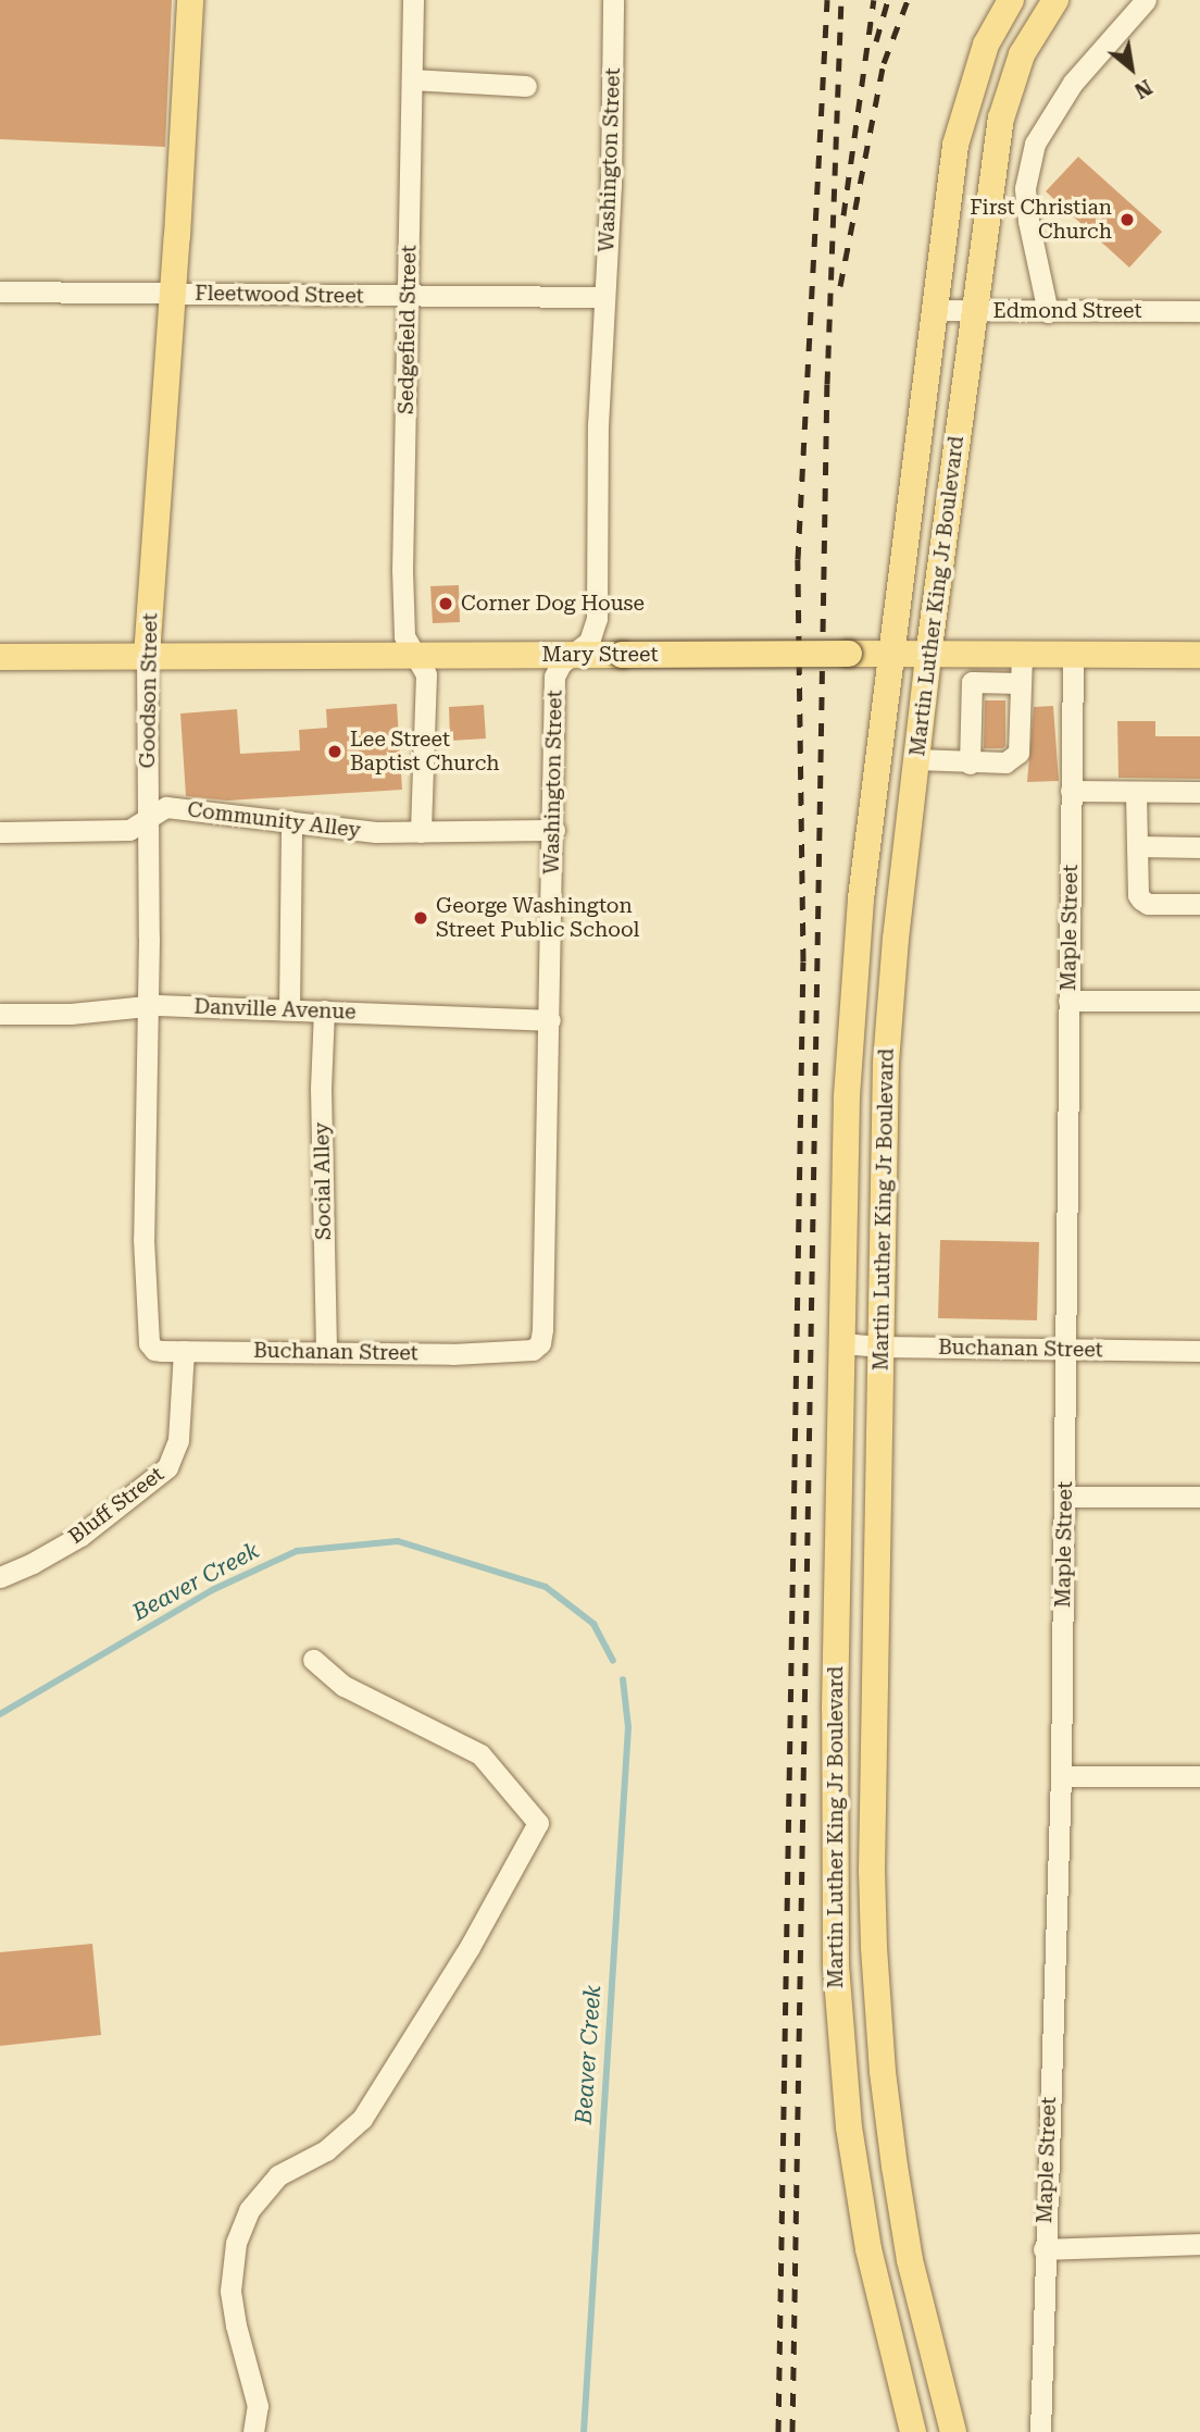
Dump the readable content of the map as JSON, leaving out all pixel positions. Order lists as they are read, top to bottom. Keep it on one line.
{"streets":{"main road":["Martin Luther King Jr Boulevard","Mary Street","Goodson Street"],"street":["Washington Street","Fleetwood Street","Edmond Street","Sedgefield Street","Community Alley","Maple Street","Danville Avenue","Social Alley","Buchanan Street","Bluff Street"]},"crossings":[["Washington Street","Fleetwood Street"],["Washington Street","Mary Street"],["Washington Street","Community Alley"],["Washington Street","Danville Avenue"],["Washington Street","Buchanan Street"],["Fleetwood Street","Sedgefield Street"],["Fleetwood Street","Goodson Street"],["Edmond Street","Martin Luther King Jr Boulevard"],["Sedgefield Street","Mary Street"],["Sedgefield Street","Community Alley"],["Martin Luther King Jr Boulevard","Mary Street"],["Martin Luther King Jr Boulevard","Buchanan Street"],["Mary Street","Goodson Street"],["Mary Street","Maple Street"],["Goodson Street","Community Alley"],["Goodson Street","Danville Avenue"],["Goodson Street","Buchanan Street"],["Goodson Street","Bluff Street"],["Maple Street","Buchanan Street"],["Danville Avenue","Social Alley"],["Social Alley","Buchanan Street"],["Buchanan Street","Bluff Street"]],"water":["Beaver Creek"],"places":["First Christian Church","Corner Dog House","Lee Street Baptist Church","George Washington Street Public School"],"north":"bottom right"}
